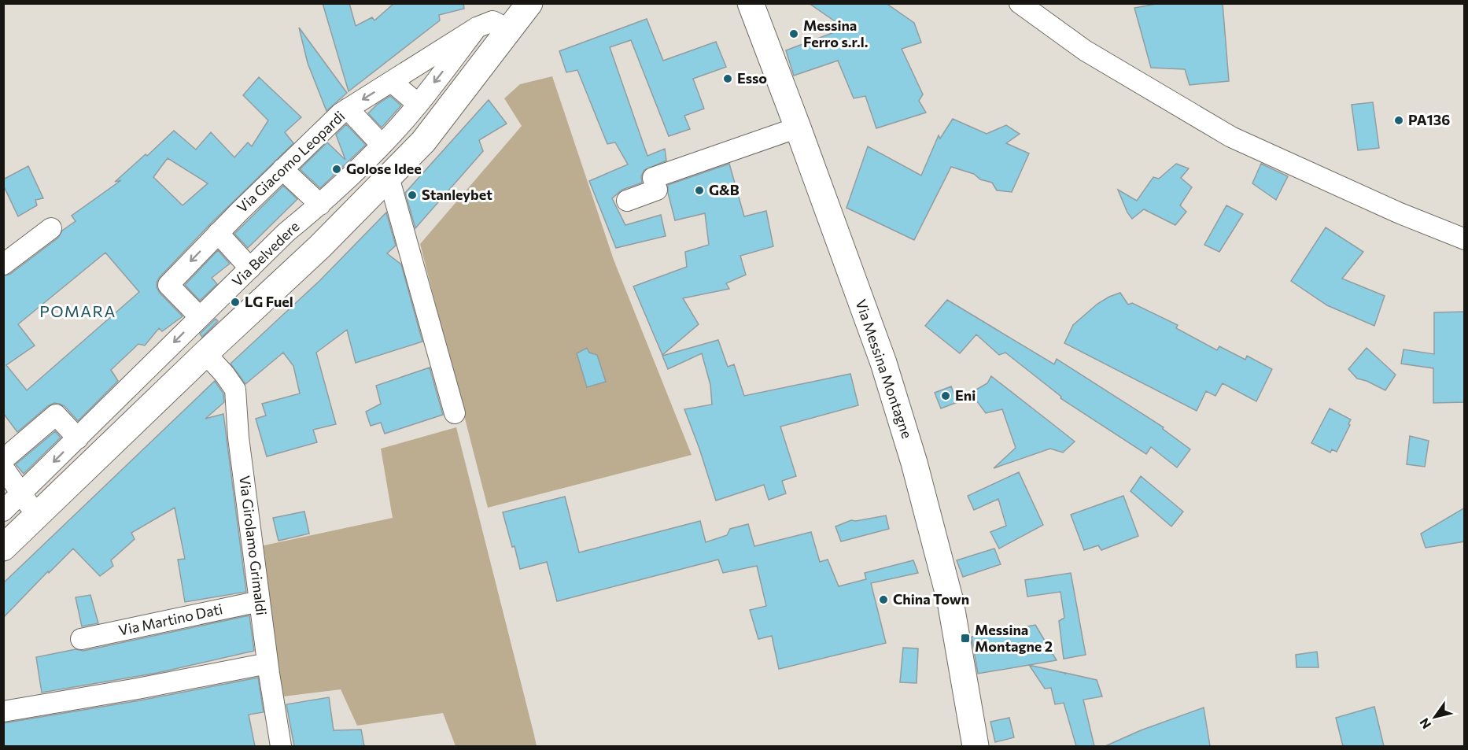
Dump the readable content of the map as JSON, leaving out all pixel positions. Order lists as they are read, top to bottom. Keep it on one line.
{"streets":{"street":["Via Giacomo Leopardi","Via Belvedere","Via Messina Montagne","Via Girolamo Grimaldi","Via Martino Dati"]},"crossings":[["Via Giacomo Leopardi","Via Belvedere"],["Via Girolamo Grimaldi","Via Martino Dati"]],"districts":["POMARA"],"places":{"other":["Messina Ferro s.r.l.","Esso","PA136","Golose Idee","G&B","Stanleybet","LG Fuel","Eni","China Town"],"transit":["Messina Montagne 2"]},"north":"bottom left"}
